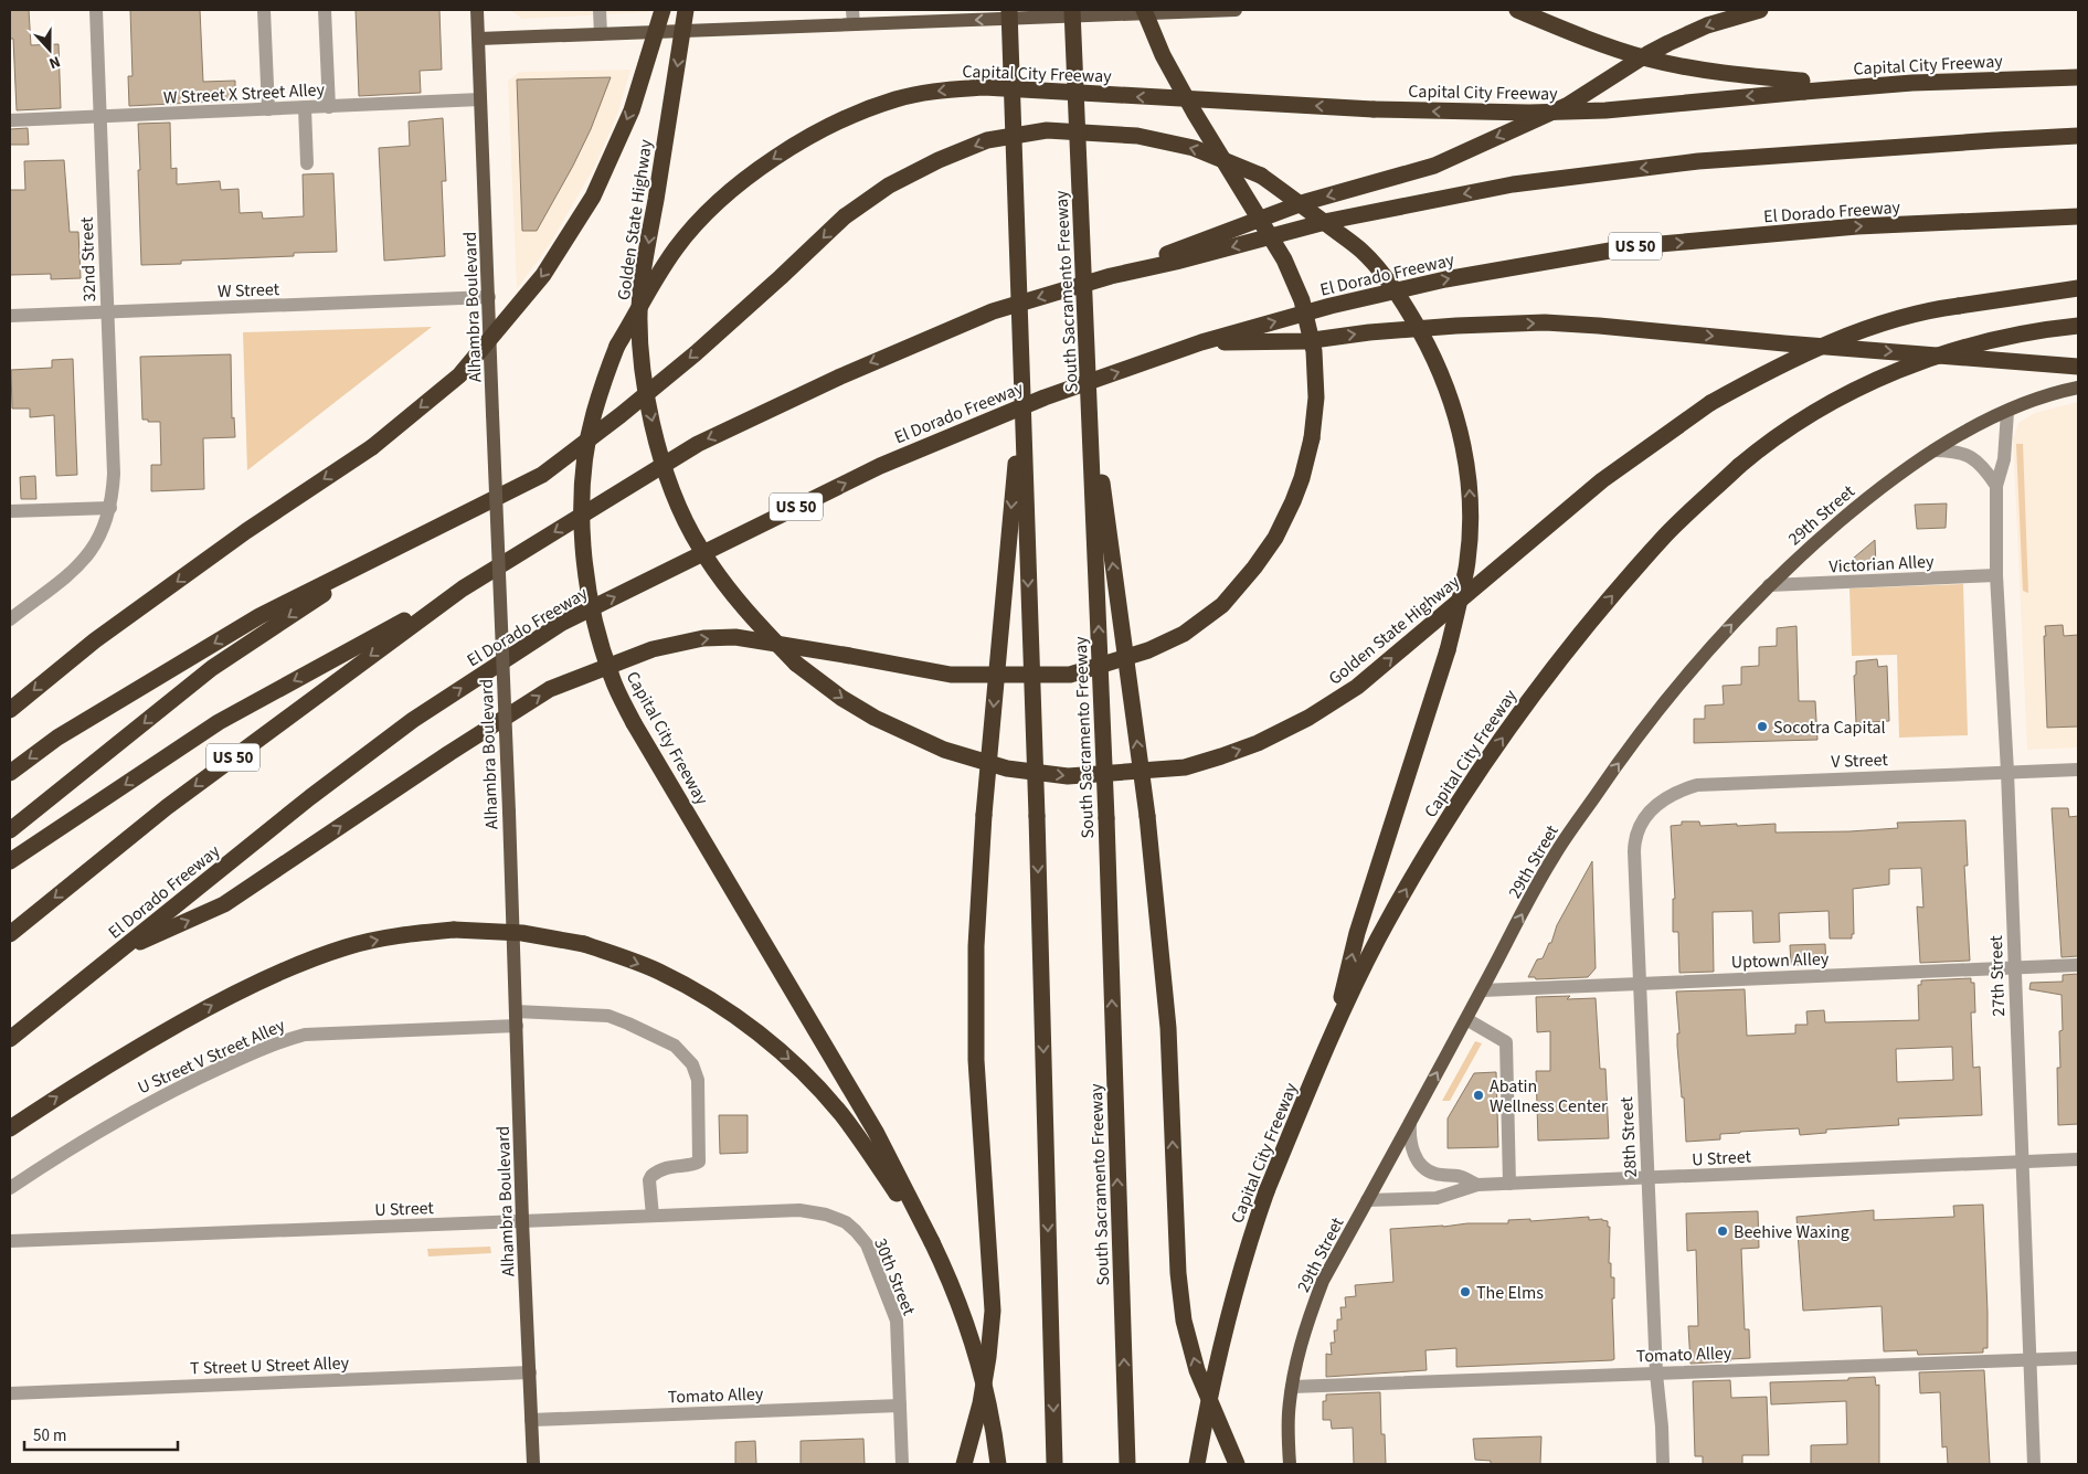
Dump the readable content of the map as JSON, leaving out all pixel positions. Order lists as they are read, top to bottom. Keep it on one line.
{"streets":{"highway":["Capital City Freeway","El Dorado Freeway","Golden State Highway","US 50","South Sacramento Freeway"],"main road":["Alhambra Boulevard","29th Street"],"street":["W Street X Street Alley","32nd Street","W Street","Victorian Alley","V Street","Uptown Alley","27th Street","U Street V Street Alley","28th Street","U Street","30th Street","Tomato Alley","T Street U Street Alley"]},"crossings":[["W Street X Street Alley","32nd Street"],["W Street X Street Alley","Alhambra Boulevard"],["32nd Street","W Street"],["W Street","Alhambra Boulevard"],["Alhambra Boulevard","U Street V Street Alley"],["Alhambra Boulevard","U Street"],["Alhambra Boulevard","Tomato Alley"],["Alhambra Boulevard","T Street U Street Alley"],["29th Street","Victorian Alley"],["29th Street","Uptown Alley"],["29th Street","27th Street"],["29th Street","U Street"],["29th Street","Tomato Alley"],["Victorian Alley","27th Street"],["V Street","27th Street"],["V Street","28th Street"],["Uptown Alley","27th Street"],["Uptown Alley","28th Street"],["27th Street","U Street"],["27th Street","Tomato Alley"],["U Street V Street Alley","U Street"],["28th Street","U Street"],["28th Street","Tomato Alley"],["U Street","30th Street"],["30th Street","Tomato Alley"]],"one_way":["29th Street"],"places":["Socotra Capital","Abatin Wellness Center","Beehive Waxing","The Elms"],"scale_bar":"50 m","north":"bottom"}
